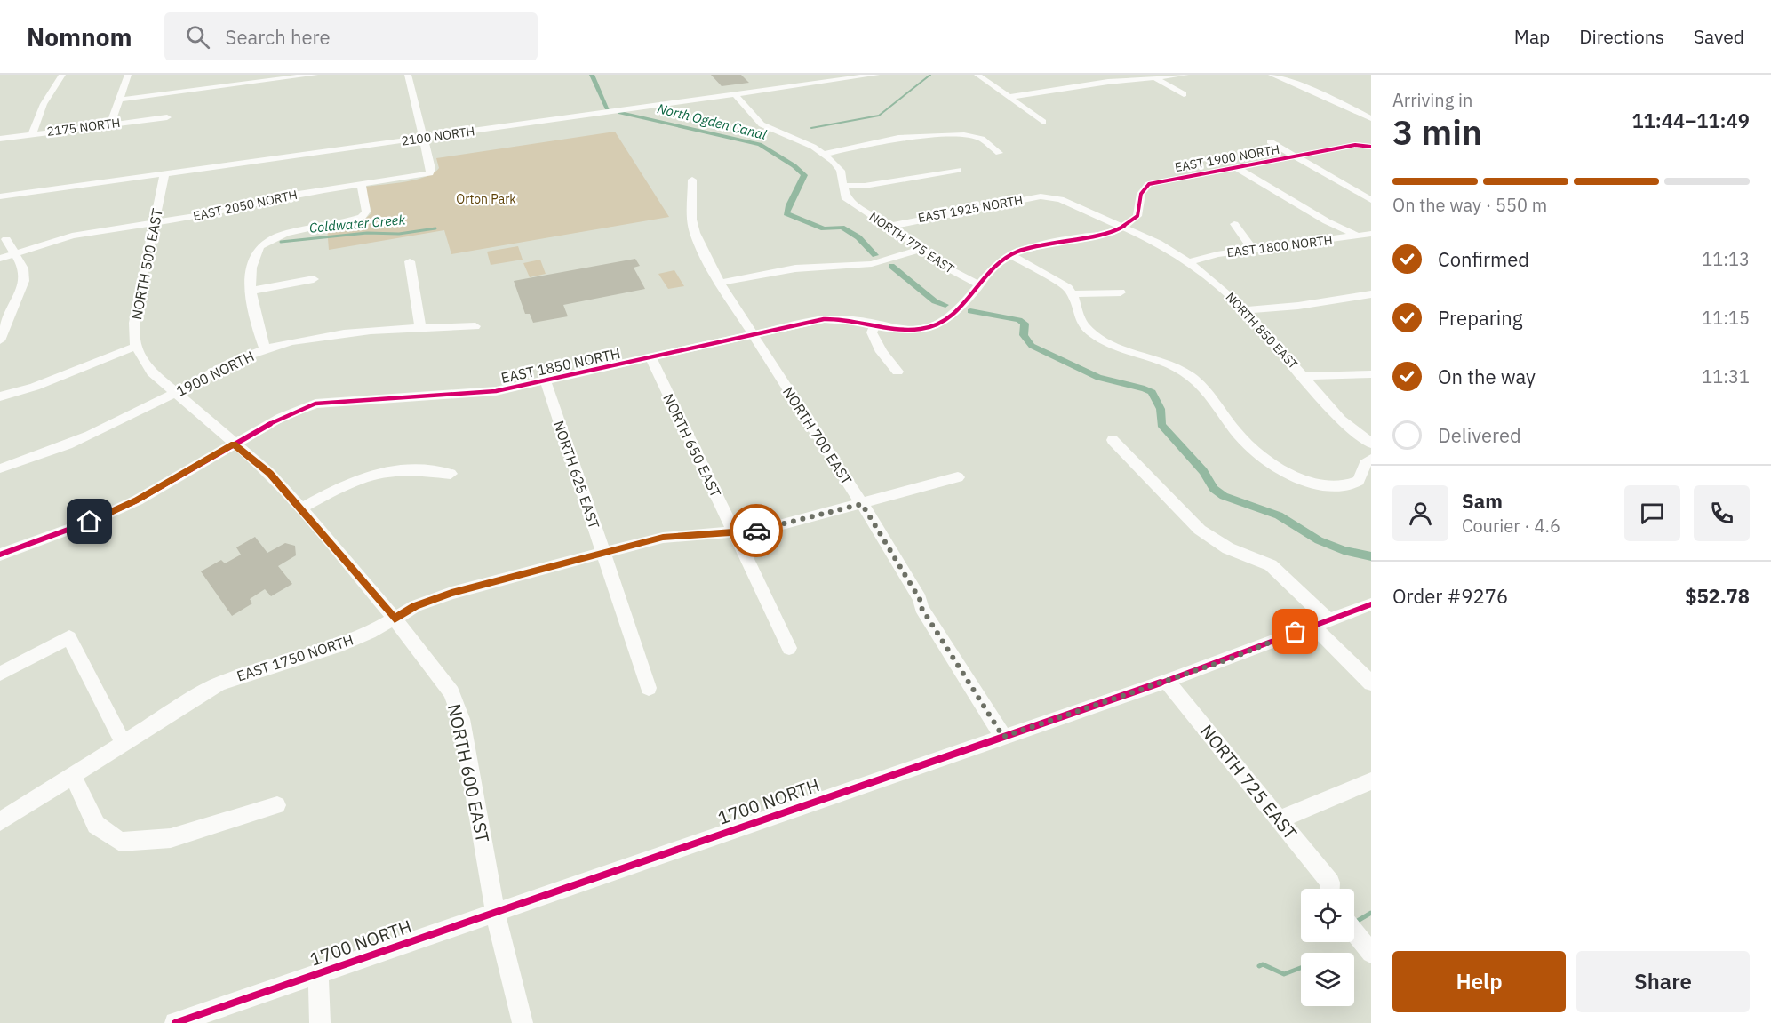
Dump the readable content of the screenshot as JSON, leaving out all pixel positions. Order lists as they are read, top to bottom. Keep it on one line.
{"streets":{"street":["2175 NORTH","2100 NORTH","EAST 1900 NORTH","EAST 2050 NORTH","EAST 1925 NORTH","NORTH 775 EAST","EAST 1800 NORTH","NORTH 500 EAST","NORTH 850 EAST","EAST 1850 NORTH","1900 NORTH","NORTH 700 EAST","NORTH 650 EAST","NORTH 625 EAST","EAST 1750 NORTH","NORTH 600 EAST","NORTH 725 EAST","1700 NORTH"]},"crossings":[["2100 NORTH","EAST 2050 NORTH"],["2100 NORTH","NORTH 775 EAST"],["2100 NORTH","NORTH 500 EAST"],["EAST 1900 NORTH","NORTH 850 EAST"],["EAST 1900 NORTH","EAST 1850 NORTH"],["EAST 2050 NORTH","NORTH 500 EAST"],["EAST 1925 NORTH","NORTH 775 EAST"],["EAST 1925 NORTH","NORTH 850 EAST"],["NORTH 775 EAST","EAST 1850 NORTH"],["EAST 1800 NORTH","NORTH 850 EAST"],["NORTH 500 EAST","EAST 1850 NORTH"],["NORTH 500 EAST","1900 NORTH"],["NORTH 500 EAST","NORTH 600 EAST"],["NORTH 850 EAST","EAST 1850 NORTH"],["EAST 1850 NORTH","NORTH 700 EAST"],["EAST 1850 NORTH","NORTH 650 EAST"],["EAST 1850 NORTH","NORTH 625 EAST"],["NORTH 700 EAST","EAST 1750 NORTH"],["NORTH 700 EAST","1700 NORTH"],["NORTH 650 EAST","EAST 1750 NORTH"],["NORTH 625 EAST","EAST 1750 NORTH"],["EAST 1750 NORTH","NORTH 600 EAST"],["NORTH 600 EAST","1700 NORTH"],["NORTH 725 EAST","1700 NORTH"]],"water":["North Ogden Canal","Coldwater Creek"],"parks":["Orton Park"],"page":{"header":"Nomnom","search":"Search here","nav":["Map","Directions","Saved"],"heading":["3 min","Arriving in","11:44–11:49"],"panel":["Sam","Courier · 4.6","Order #9276","$52.78"],"bar":"On the way · 550 m","list":[["Confirmed","11:13"],["Preparing","11:15"],["On the way","11:31"],"Delivered"],"buttons":["Help","Share"]}}
